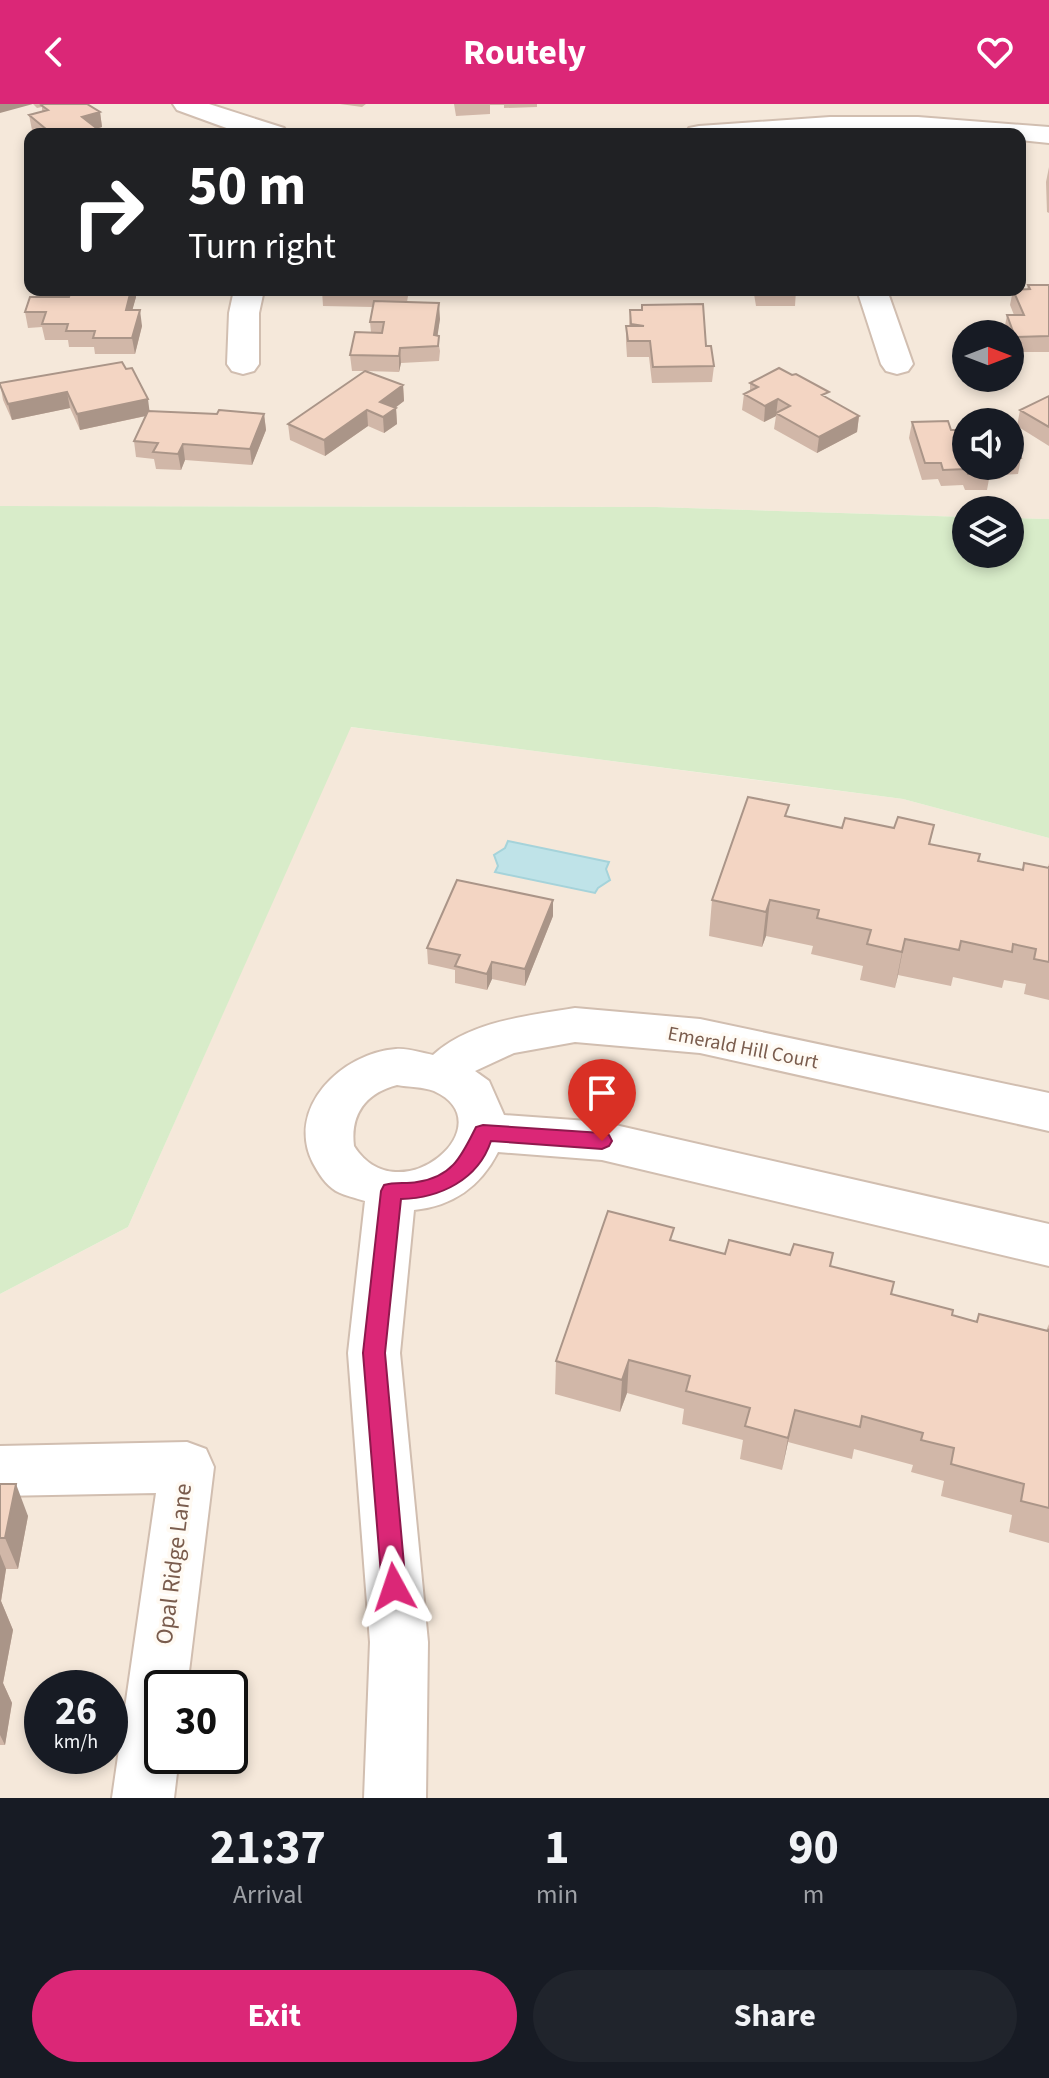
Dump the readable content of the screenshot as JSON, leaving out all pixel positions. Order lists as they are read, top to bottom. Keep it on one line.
{"streets":{"street":["Emerald Hill Court","Opal Ridge Lane"]},"north":"right","page":{"header":"Routely","turn":["50 m","Turn right"],"speed":"26 km/h","limit":"30","eta":["21:37","Arrival","1","min","90","m"],"buttons":["Exit","Share"]}}
